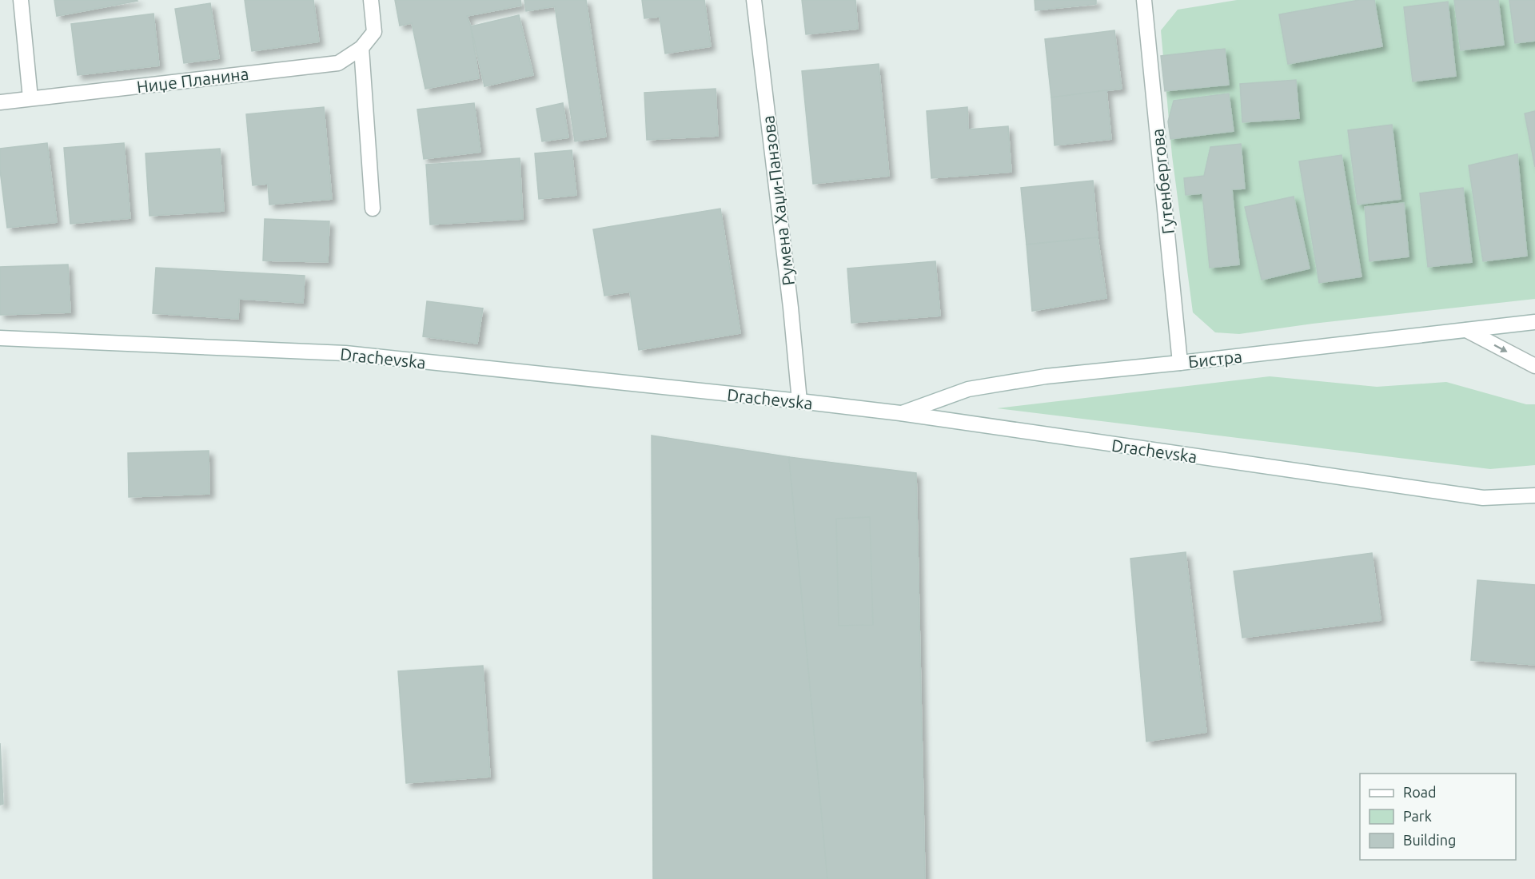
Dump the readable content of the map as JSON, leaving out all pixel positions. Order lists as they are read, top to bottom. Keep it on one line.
{"streets":{"main road":["Ниџе Планина","Гутенбергова","Румена Хаџи-Панзова","Drachevska","Бистра"]},"crossings":[["Гутенбергова","Бистра"],["Румена Хаџи-Панзова","Drachevska"],["Drachevska","Бистра"]],"legend":["Road","Park","Building"]}
